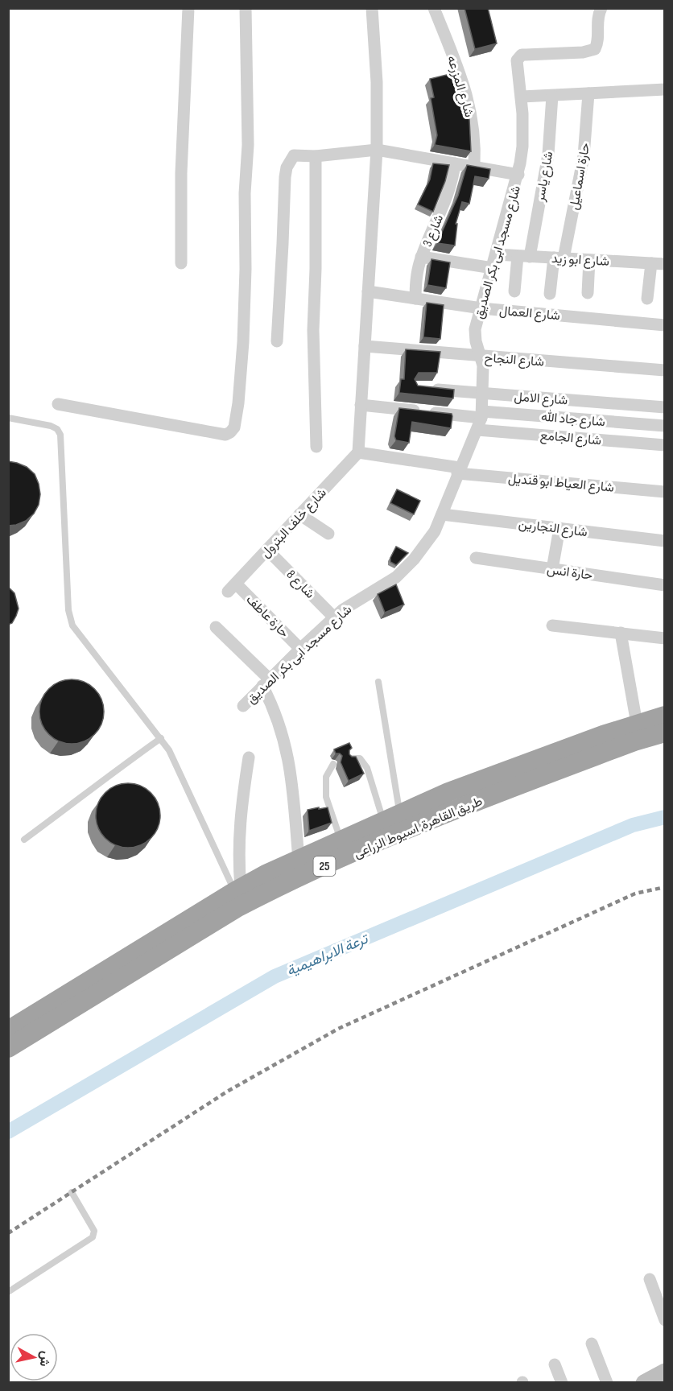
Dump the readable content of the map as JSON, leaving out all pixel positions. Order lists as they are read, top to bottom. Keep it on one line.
{"streets":{"highway":["طريق القاهرة, اسيوط الزراعى","25"],"street":["شارع المزرعه","شارع ياسر","حارة اسماعيل","شارع 3","شارع مسجد ابى بكر الصديق","شارع ابو زيد","شارع العمال","شارع النجاح","شارع الامل","شارع جاد الله","شارع الجامع","شارع العياط ابو قنديل","شارع خلف البترول","شارع النجارين","حارة انس","شارع 8","حارة عاطف"]},"crossings":[["شارع ياسر","شارع ابو زيد"],["حارة اسماعيل","شارع ابو زيد"],["شارع 3","شارع العمال"],["شارع مسجد ابى بكر الصديق","شارع ابو زيد"],["شارع مسجد ابى بكر الصديق","شارع العمال"],["شارع مسجد ابى بكر الصديق","شارع النجاح"],["شارع مسجد ابى بكر الصديق","شارع الامل"],["شارع مسجد ابى بكر الصديق","شارع جاد الله"],["شارع مسجد ابى بكر الصديق","شارع الجامع"],["شارع مسجد ابى بكر الصديق","شارع العياط ابو قنديل"],["شارع مسجد ابى بكر الصديق","شارع النجارين"],["شارع مسجد ابى بكر الصديق","شارع 8"],["شارع مسجد ابى بكر الصديق","حارة عاطف"],["شارع العياط ابو قنديل","شارع خلف البترول"],["شارع خلف البترول","شارع 8"],["شارع خلف البترول","حارة عاطف"]],"water":["ترعة الابراهيمية"],"north":"right"}
